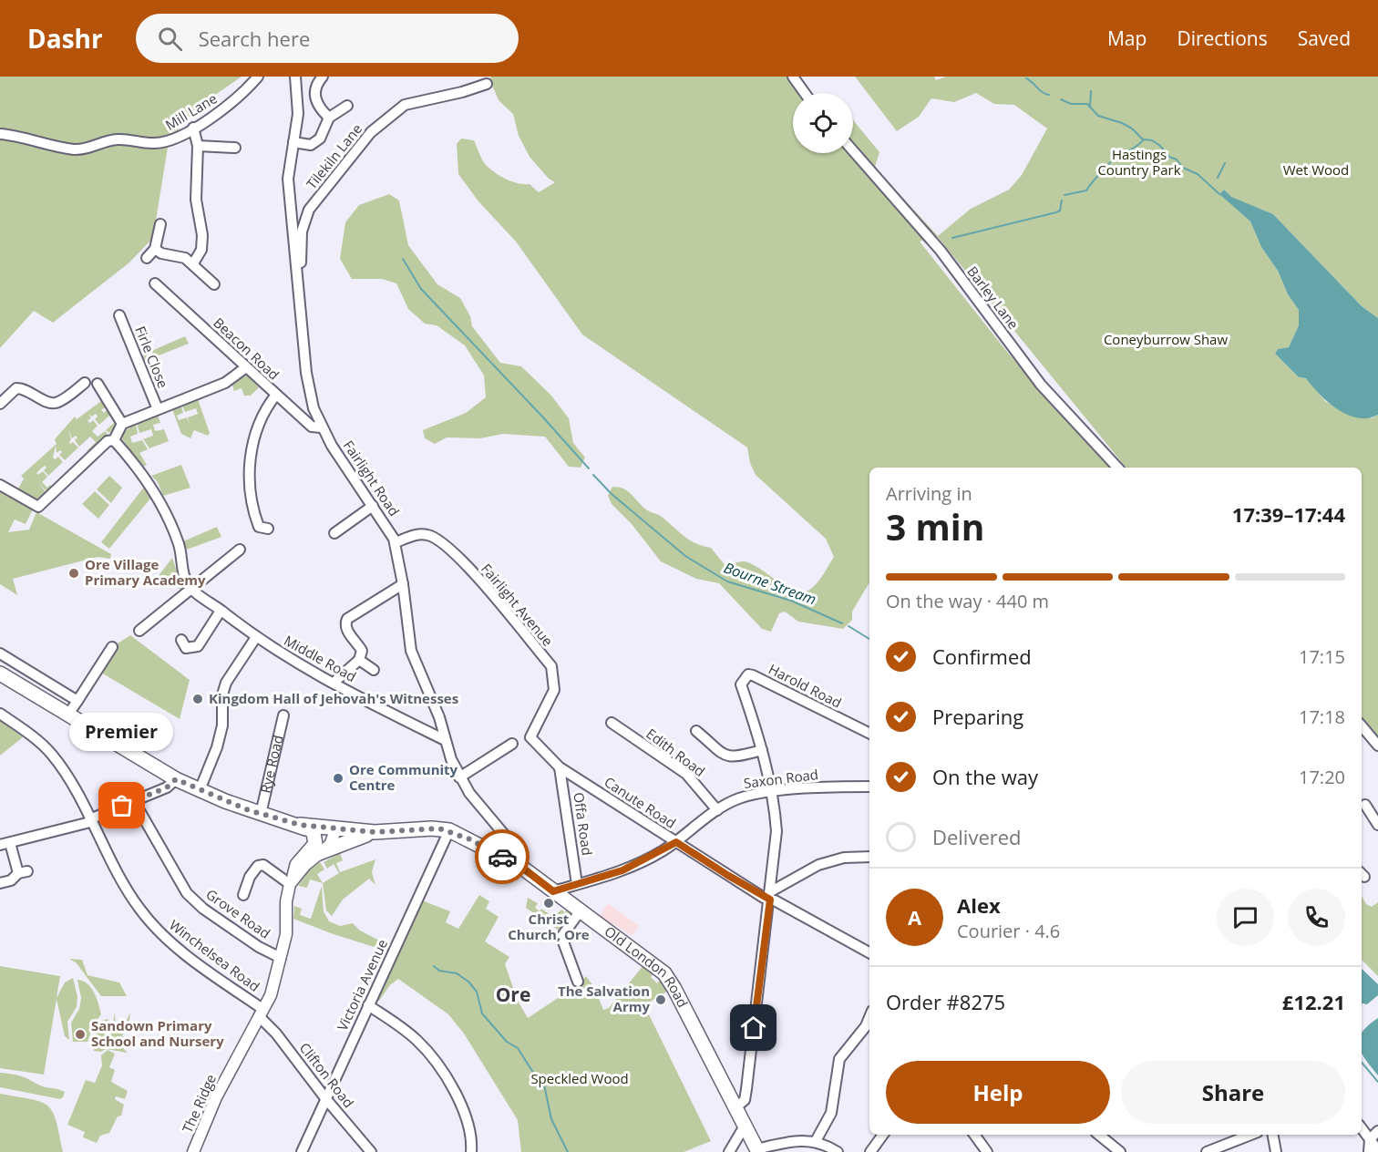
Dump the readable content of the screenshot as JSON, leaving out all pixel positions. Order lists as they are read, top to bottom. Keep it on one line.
{"streets":{"highway":["Rye Road","Old London Road"],"main road":["The Ridge"],"street":["Mill Lane","Tilekiln Lane","Barley Lane","Beacon Road","Firle Close","Fairlight Road","Fairlight Avenue","Middle Road","Harold Road","Edith Road","Saxon Road","Canute Road","Offa Road","Grove Road","Winchelsea Road","Victoria Avenue","Clifton Road"]},"crossings":[["Tilekiln Lane","Fairlight Road"],["Beacon Road","Fairlight Road"],["Fairlight Road","Fairlight Avenue"],["Fairlight Road","Middle Road"],["Fairlight Road","Old London Road"],["Fairlight Avenue","Canute Road"],["Harold Road","Saxon Road"],["Harold Road","Canute Road"],["Harold Road","Old London Road"],["Edith Road","Saxon Road"],["Rye Road","Old London Road"],["Saxon Road","Canute Road"],["Saxon Road","Offa Road"],["Saxon Road","Old London Road"],["Canute Road","Offa Road"],["Winchelsea Road","Clifton Road"],["Winchelsea Road","The Ridge"],["Old London Road","Victoria Avenue"],["Victoria Avenue","Clifton Road"],["Clifton Road","The Ridge"]],"districts":["Ore"],"water":["Bourne Stream"],"parks":["Hastings Country Park","Wet Wood","Coneyburrow Shaw","Speckled Wood"],"places":["Ore Village Primary Academy","Kingdom Hall of Jehovah's Witnesses","Ore Community Centre","Premier","Christ Church, Ore","The Salvation Army","Sandown Primary School and Nursery"],"page":{"header":"Dashr","search":"Search here","nav":["Map","Directions","Saved"],"heading":["3 min","Arriving in","17:39–17:44"],"panel":["Alex","Courier · 4.6","Order #8275","£12.21"],"bar":"On the way · 440 m","list":[["Confirmed","17:15"],["Preparing","17:18"],["On the way","17:20"],"Delivered"],"bubble":"Premier","round":"A","buttons":["Help","Share"]}}
